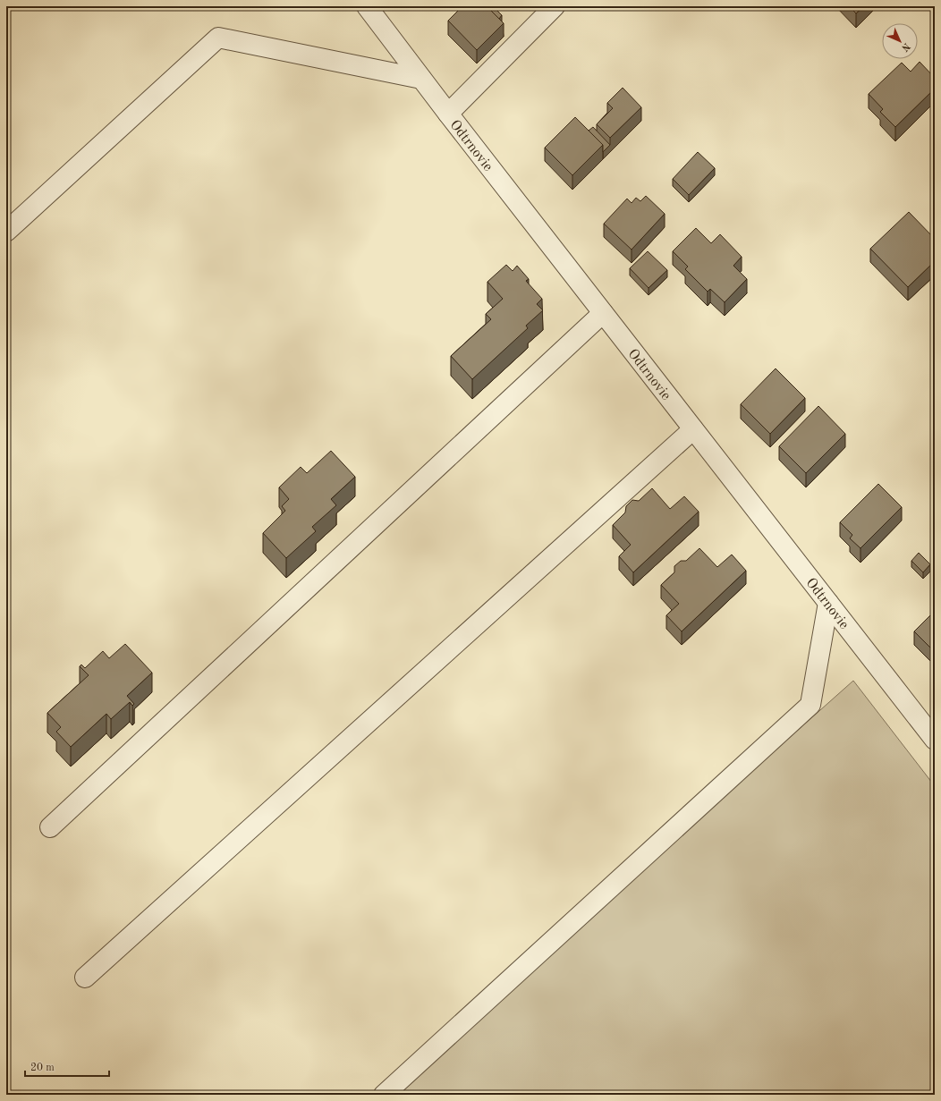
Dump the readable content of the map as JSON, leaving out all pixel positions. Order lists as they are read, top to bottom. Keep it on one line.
{"streets":{"street":["Odtrnovie"]},"scale_bar":"20 m","north":"bottom right"}
